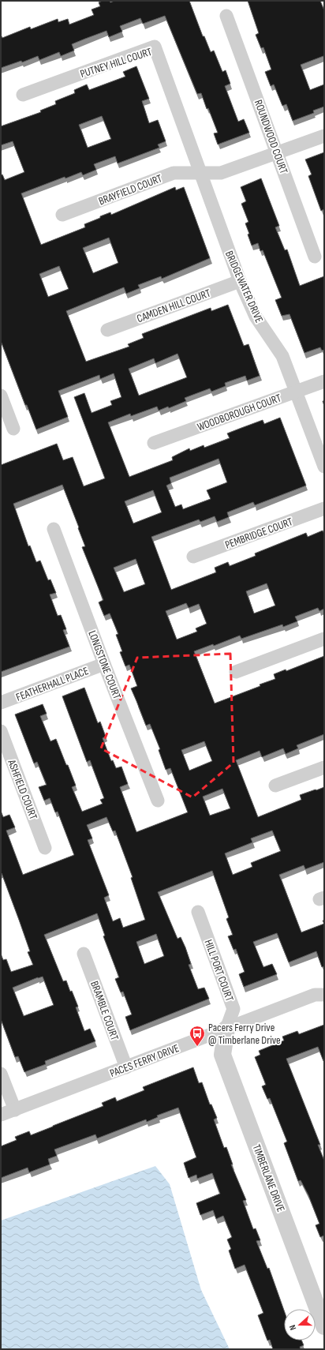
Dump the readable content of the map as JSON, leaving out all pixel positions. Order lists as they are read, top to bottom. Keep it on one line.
{"streets":{"street":["PUTNEY HILL COURT","ROUNDWOOD COURT","BRAYFIELD COURT","BRIDGEWATER DRIVE","CAMDEN HILL COURT","WOODBOROUGH COURT","PEMBRIDGE COURT","LONGSTONE COURT","FEATHERHALL PLACE","ASHFIELD COURT","HILL PORT COURT","BRAMBLE COURT","PACES FERRY DRIVE","TIMBERLANE DRIVE"]},"crossings":[["PUTNEY HILL COURT","BRAYFIELD COURT"],["PUTNEY HILL COURT","BRIDGEWATER DRIVE"],["ROUNDWOOD COURT","BRAYFIELD COURT"],["BRAYFIELD COURT","BRIDGEWATER DRIVE"],["BRIDGEWATER DRIVE","CAMDEN HILL COURT"],["BRIDGEWATER DRIVE","WOODBOROUGH COURT"],["LONGSTONE COURT","FEATHERHALL PLACE"],["HILL PORT COURT","PACES FERRY DRIVE"],["HILL PORT COURT","TIMBERLANE DRIVE"],["BRAMBLE COURT","PACES FERRY DRIVE"],["PACES FERRY DRIVE","TIMBERLANE DRIVE"]],"places":{"bus stop":["Pacers Ferry Drive @ Timberlane Drive"]},"north":"left"}
